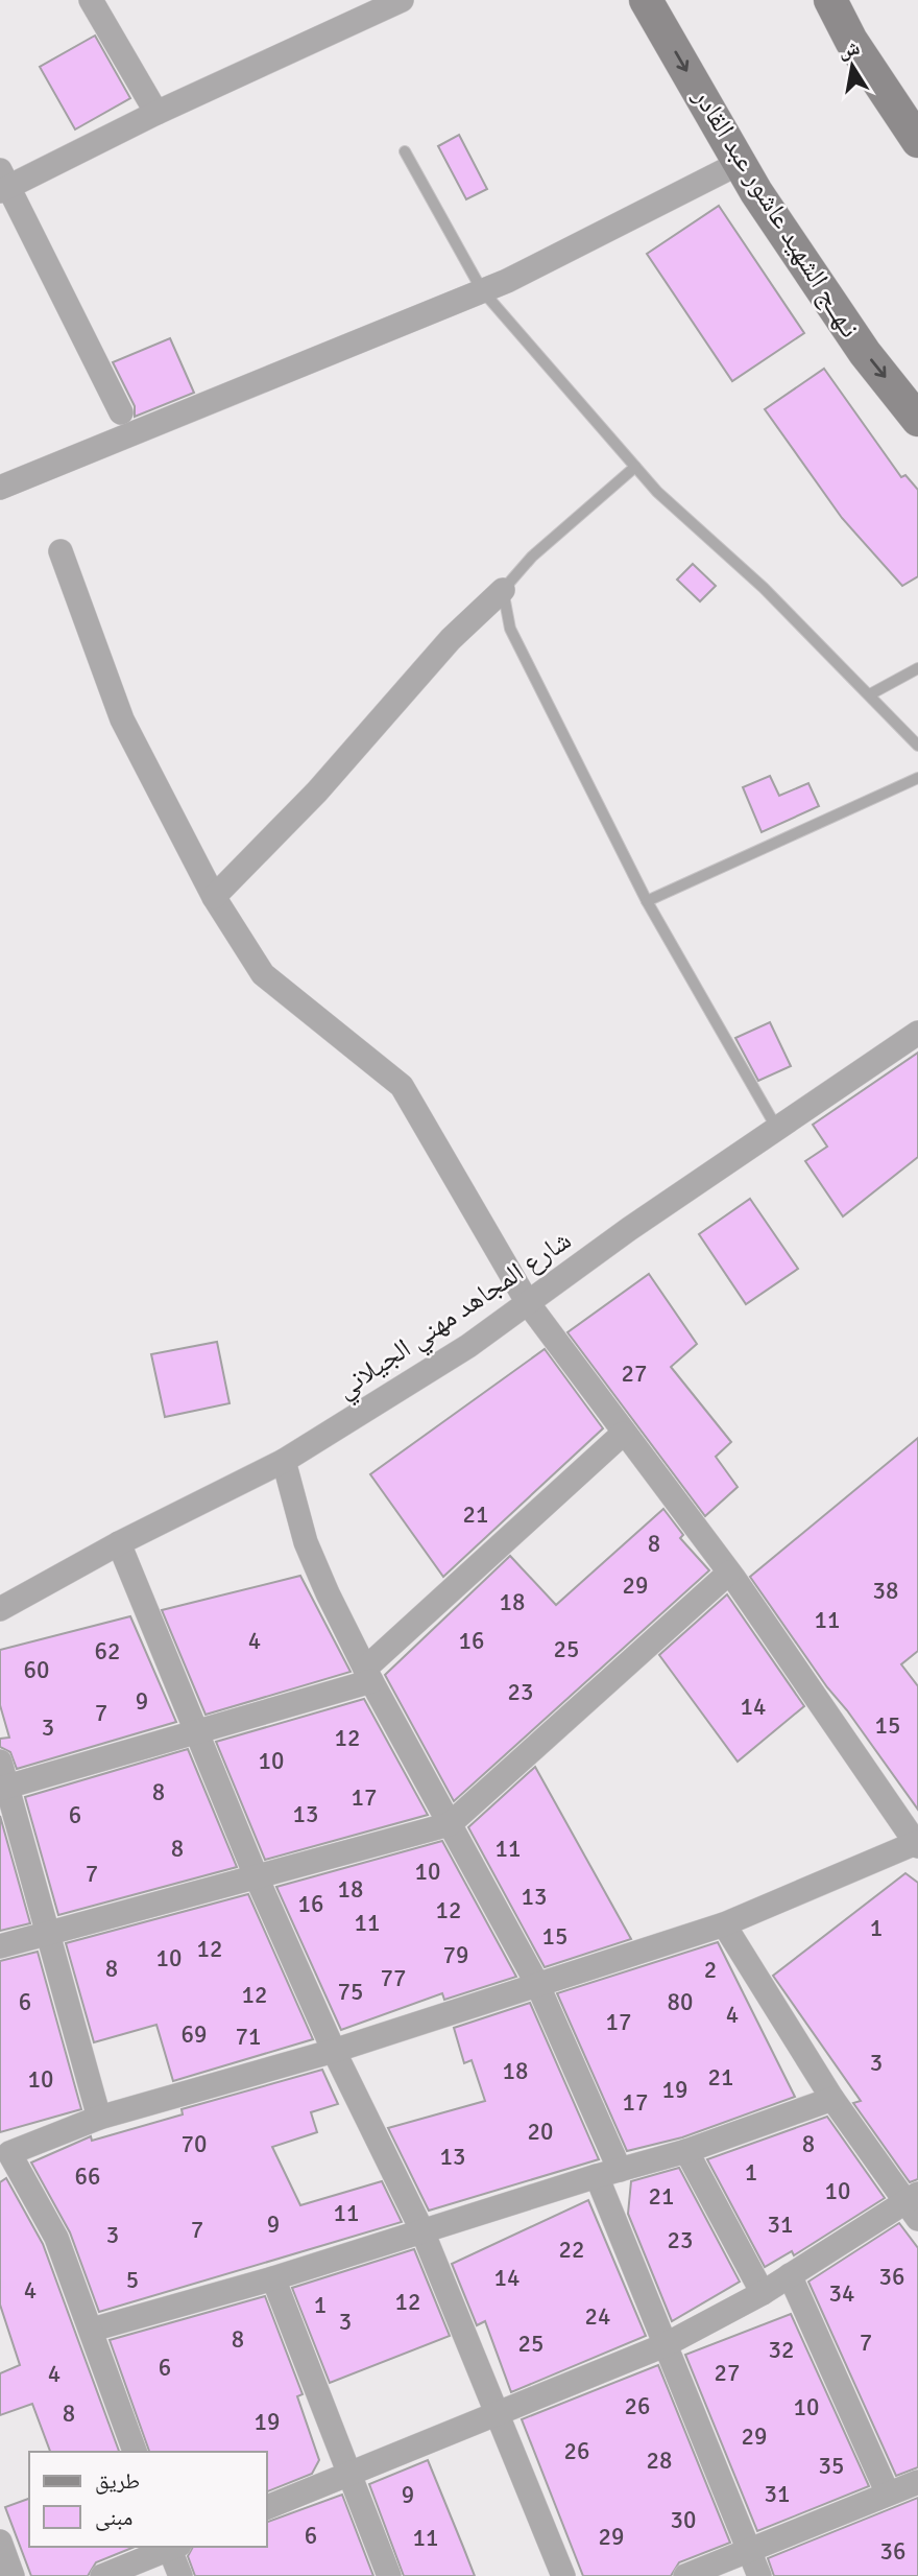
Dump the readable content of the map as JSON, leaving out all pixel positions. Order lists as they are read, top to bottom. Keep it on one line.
{"streets":{"main road":["نـهــج الشهيد عاشور عبد القادر"],"street":["شارع المجاهد مهني الجيلاني"]},"house_numbers":["27","21","8","29","38","18","11","4","16","25","62","60","23","9","14","7","15","3","12","10","8","17","13","6","8","11","10","7","18","13","16","12","11","1","15","12","79","10","8","2","77","75","12","6","80","4","17","69","71","3","18","21","10","19","17","20","70","8","13","1","66","10","21","11","9","31","7","3","23","22","36","14","5","4","34","12","1","24","3","8","7","25","32","6","27","4","26","10","8","19","29","26","28","35","31","9","30","6","29","11","36"],"legend":["طريق","مبنى"],"north":"top"}
